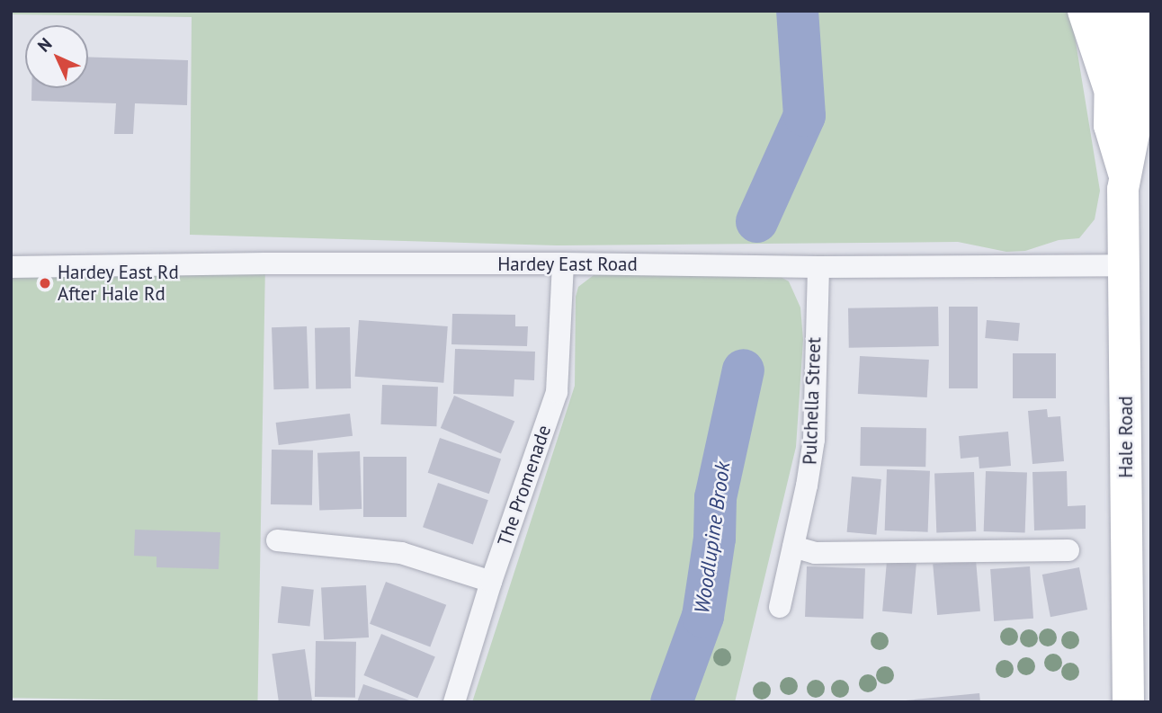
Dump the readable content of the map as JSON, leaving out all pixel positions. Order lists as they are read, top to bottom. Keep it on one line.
{"streets":{"main road":["Hale Road"],"street":["Hardey East Road","Pulchella Street","The Promenade"]},"crossings":[["Hardey East Road","Pulchella Street"],["Hardey East Road","Hale Road"],["Hardey East Road","The Promenade"]],"water":["Woodlupine Brook"],"places":["Hardey East Rd After Hale Rd"],"north":"top left"}
